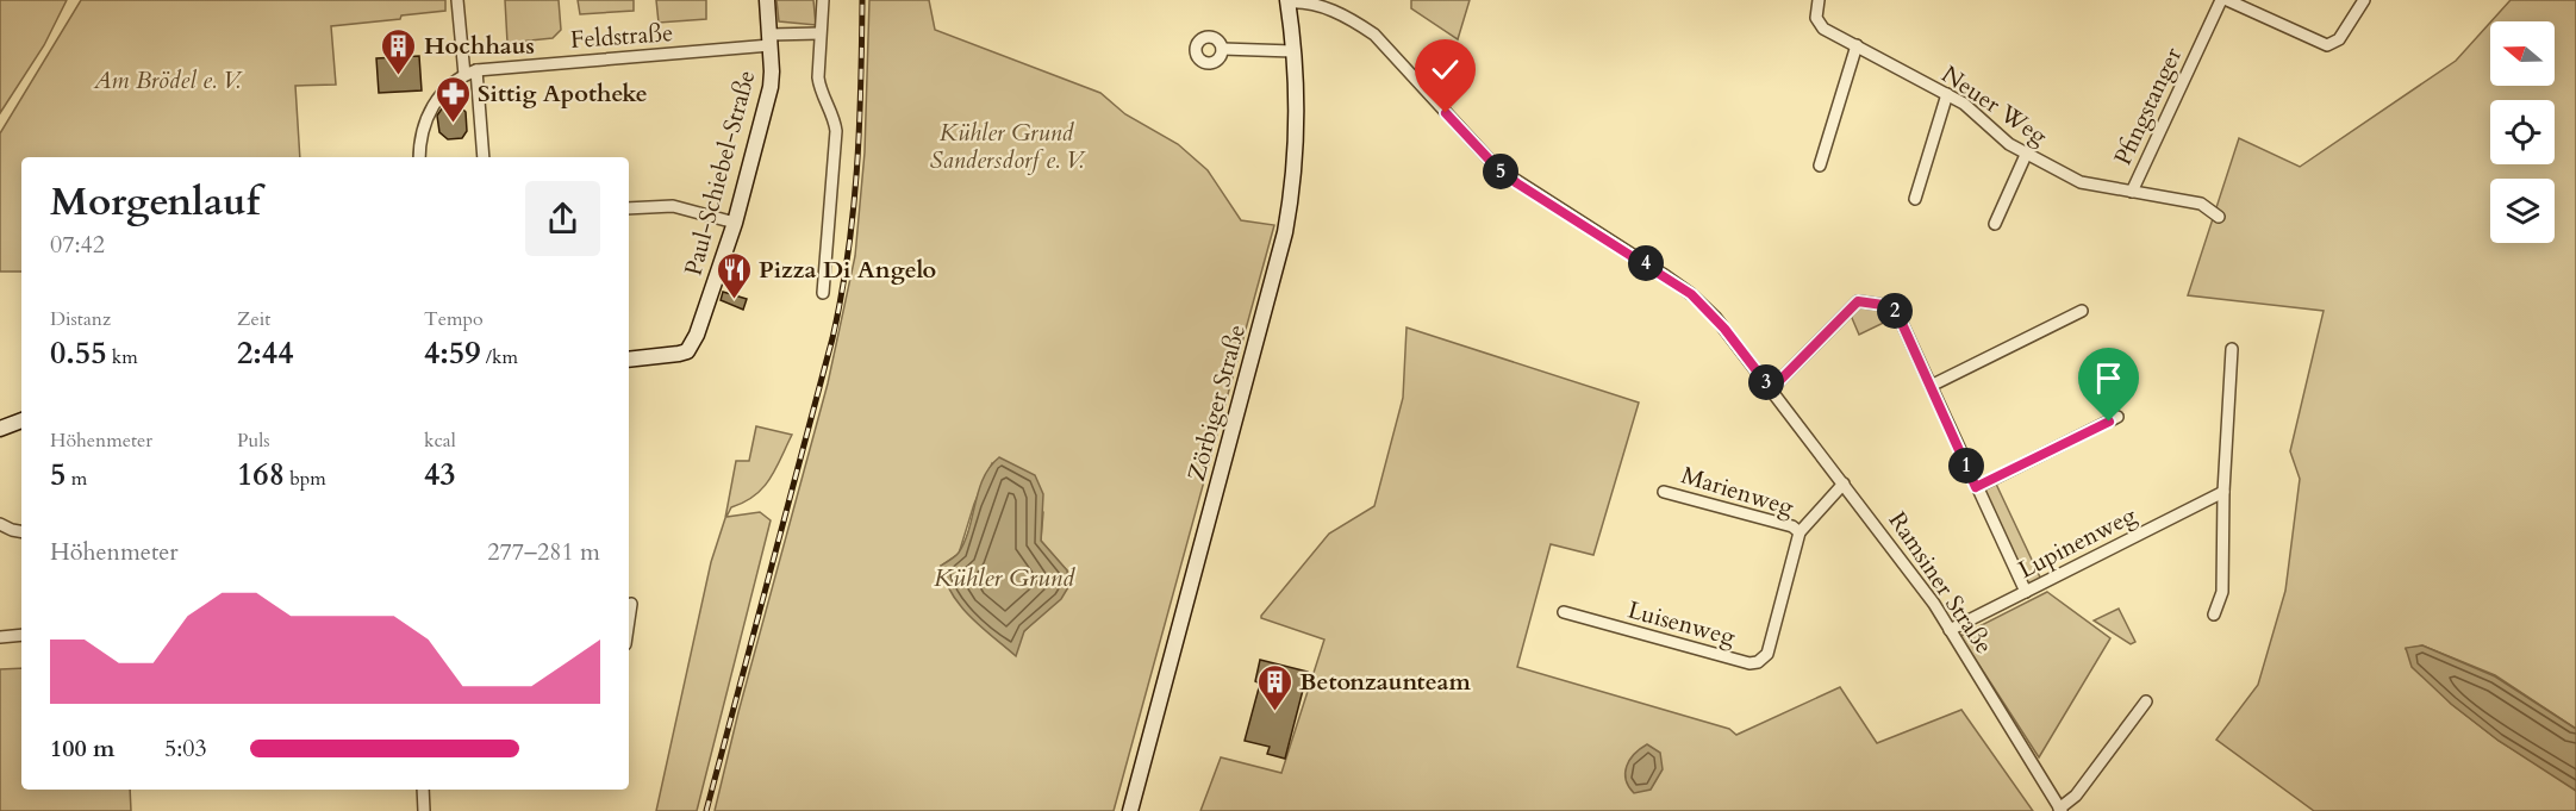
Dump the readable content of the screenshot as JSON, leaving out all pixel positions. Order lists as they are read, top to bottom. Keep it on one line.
{"streets":{"street":["Feldstraße","Neuer Weg","Pfingstanger","Paul-Schiebel-Straße","Zörbiger Straße","Marienweg","Lupinenweg","Ramsiner Straße","Luisenweg"]},"crossings":[["Feldstraße","Paul-Schiebel-Straße"],["Neuer Weg","Pfingstanger"],["Zörbiger Straße","Ramsiner Straße"],["Marienweg","Luisenweg"],["Lupinenweg","Ramsiner Straße"],["Ramsiner Straße","Luisenweg"]],"water":["Kühler Grund"],"parks":["Am Brödel e. V.","Kühler Grund Sandersdorf e. V."],"places":{"building":["Hochhaus","Betonzaunteam"],"pharmacy":["Sittig Apotheke"],"restaurant":["Pizza Di Angelo"]},"north":"left","page":{"pins":["5","4","2","3","1"],"heading":["Morgenlauf","07:42"],"stats":[["Distanz","0.55 km"],["Zeit","2:44"],["Tempo","4:59 /km"],["Höhenmeter","5 m"],["Puls","168 bpm"],["kcal","43"]],"chart":["Höhenmeter","277–281 m"],"list":[{"name":"100 m","note":"5:03"}]}}
